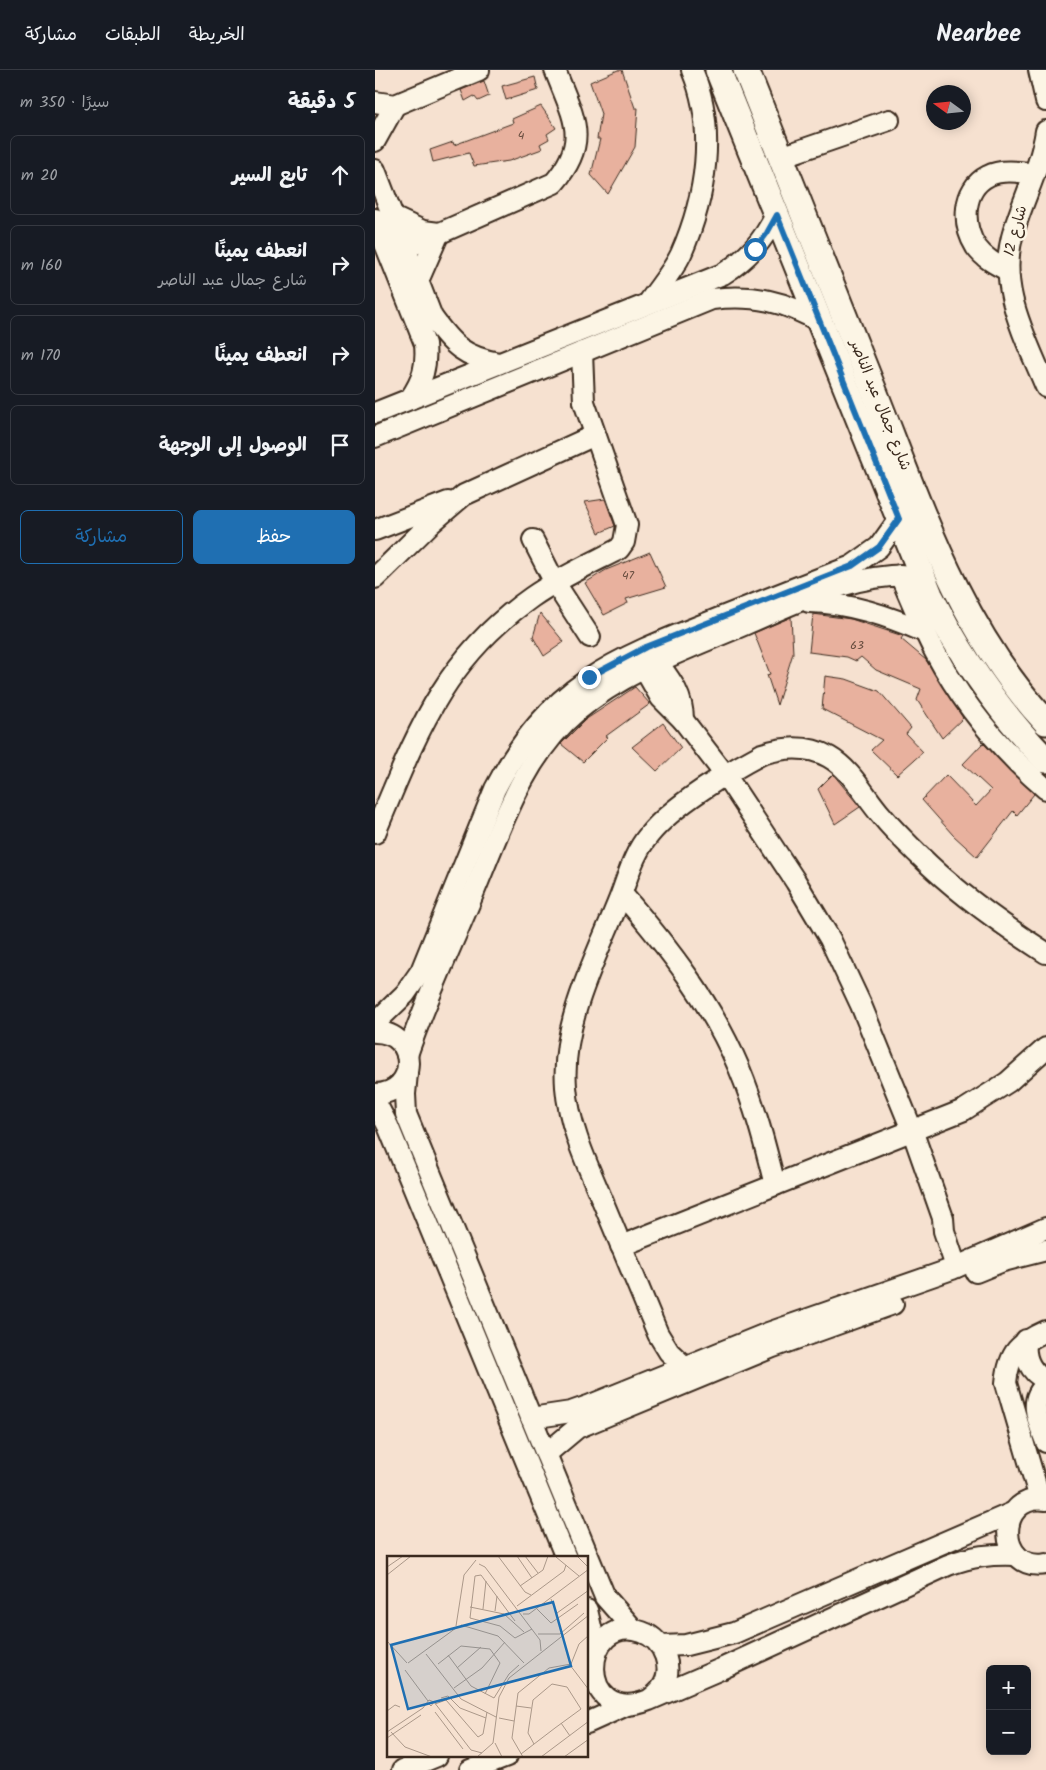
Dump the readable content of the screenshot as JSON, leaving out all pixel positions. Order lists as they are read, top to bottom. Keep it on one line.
{"streets":{"main road":["شارع جمال عبد الناصر"],"street":["شارع 12"]},"house_numbers":["4","47","63"],"north":"left","page":{"header":"Nearbee","nav":["الخريطة","الطبقات","مشاركة"],"heading":["5 دقيقة","سيرًا · 350 m"],"list":[["تابع السير","20 m"],["انعطف يمينًا","شارع جمال عبد الناصر","160 m"],["انعطف يمينًا","170 m"],"الوصول إلى الوجهة"],"buttons":["حفظ","مشاركة"],"map_buttons":["+","−"]}}
